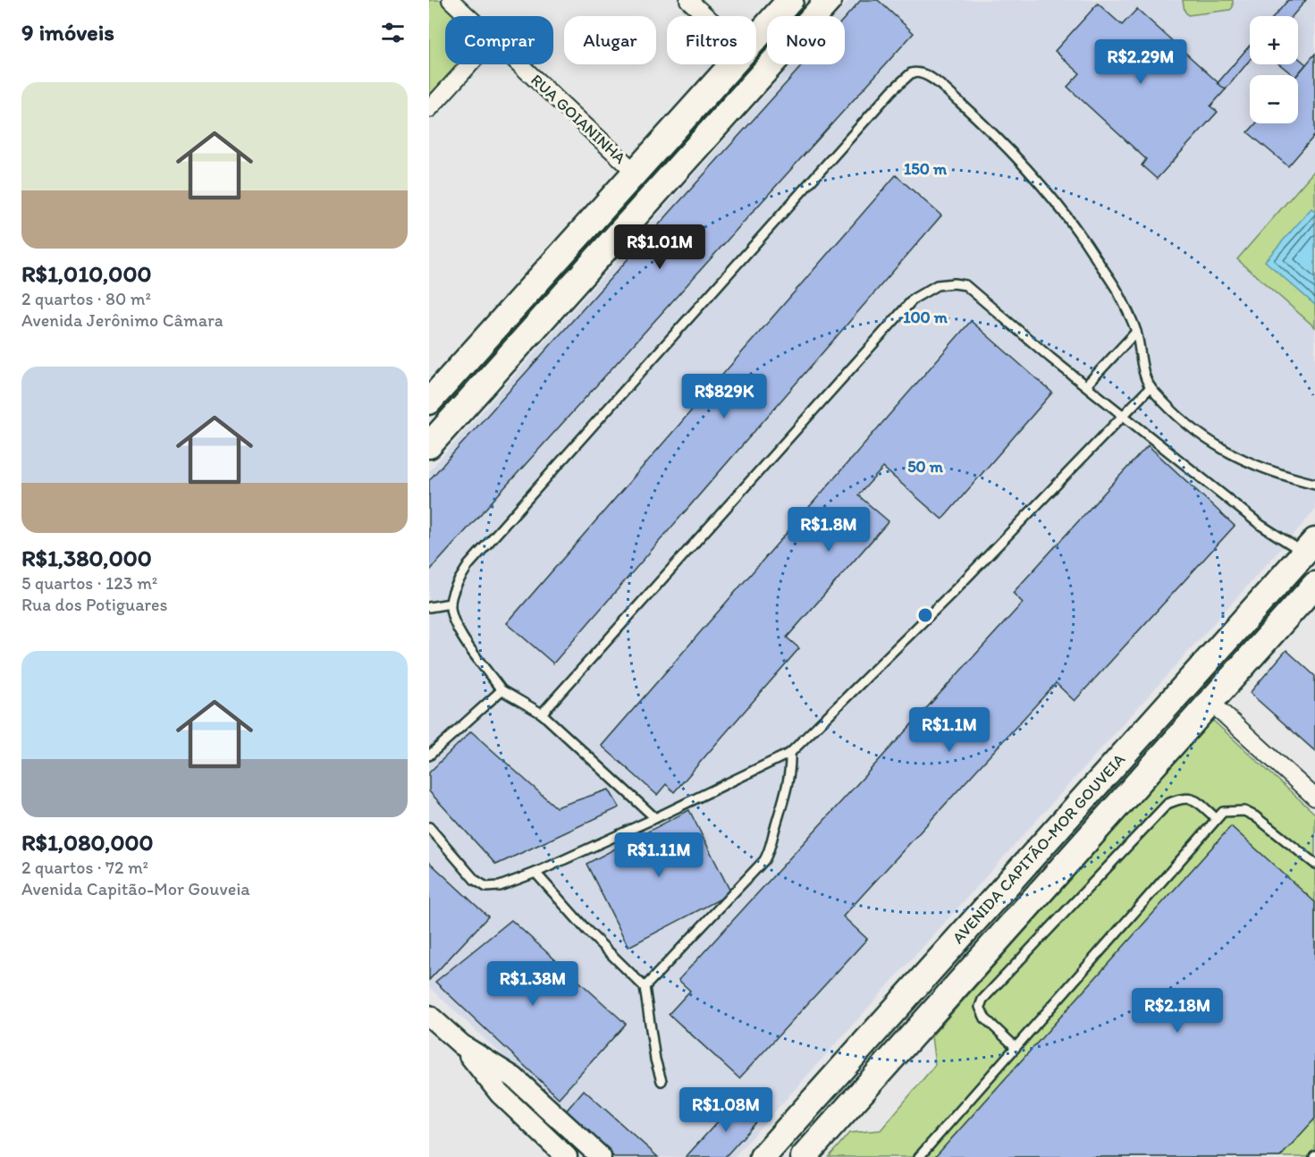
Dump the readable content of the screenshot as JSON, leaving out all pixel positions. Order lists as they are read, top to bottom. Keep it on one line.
{"streets":{"main road":["AVENIDA CAPITÃO-MOR GOUVEIA"],"street":["RUA GOIANINHA"]},"page":{"heading":"9 imóveis","map_buttons":["+","−"],"chip":["Comprar","Alugar","Filtros","Novo"],"price":["R$2.29M","R$1.01M","R$829K","R$1.8M","R$1.1M","R$1.11M","R$1.38M","R$2.18M","R$1.08M"],"list":[{"name":"R$1,010,000","note":"2 quartos · 80 m² · Avenida Jerônimo Câmara"},{"name":"R$1,380,000","note":"5 quartos · 123 m² · Rua dos Potiguares"},{"name":"R$1,080,000","note":"2 quartos · 72 m² · Avenida Capitão-Mor Gouveia"}]},"rings":["150 m","100 m","50 m"]}
